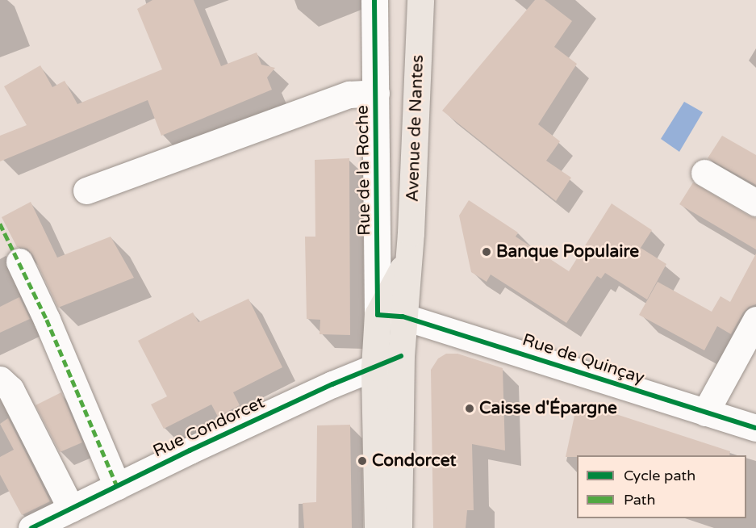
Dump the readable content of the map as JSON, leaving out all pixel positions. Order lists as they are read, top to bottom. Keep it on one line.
{"streets":{"main road":["Avenue de Nantes"],"street":["Rue de la Roche","Rue de Quinçay","Rue Condorcet"]},"crossings":[["Avenue de Nantes","Rue de la Roche"],["Avenue de Nantes","Rue de Quinçay"],["Avenue de Nantes","Rue Condorcet"],["Rue de la Roche","Rue de Quinçay"]],"places":["Banque Populaire","Caisse d'Épargne","Condorcet"],"legend":["Cycle path","Path"]}
